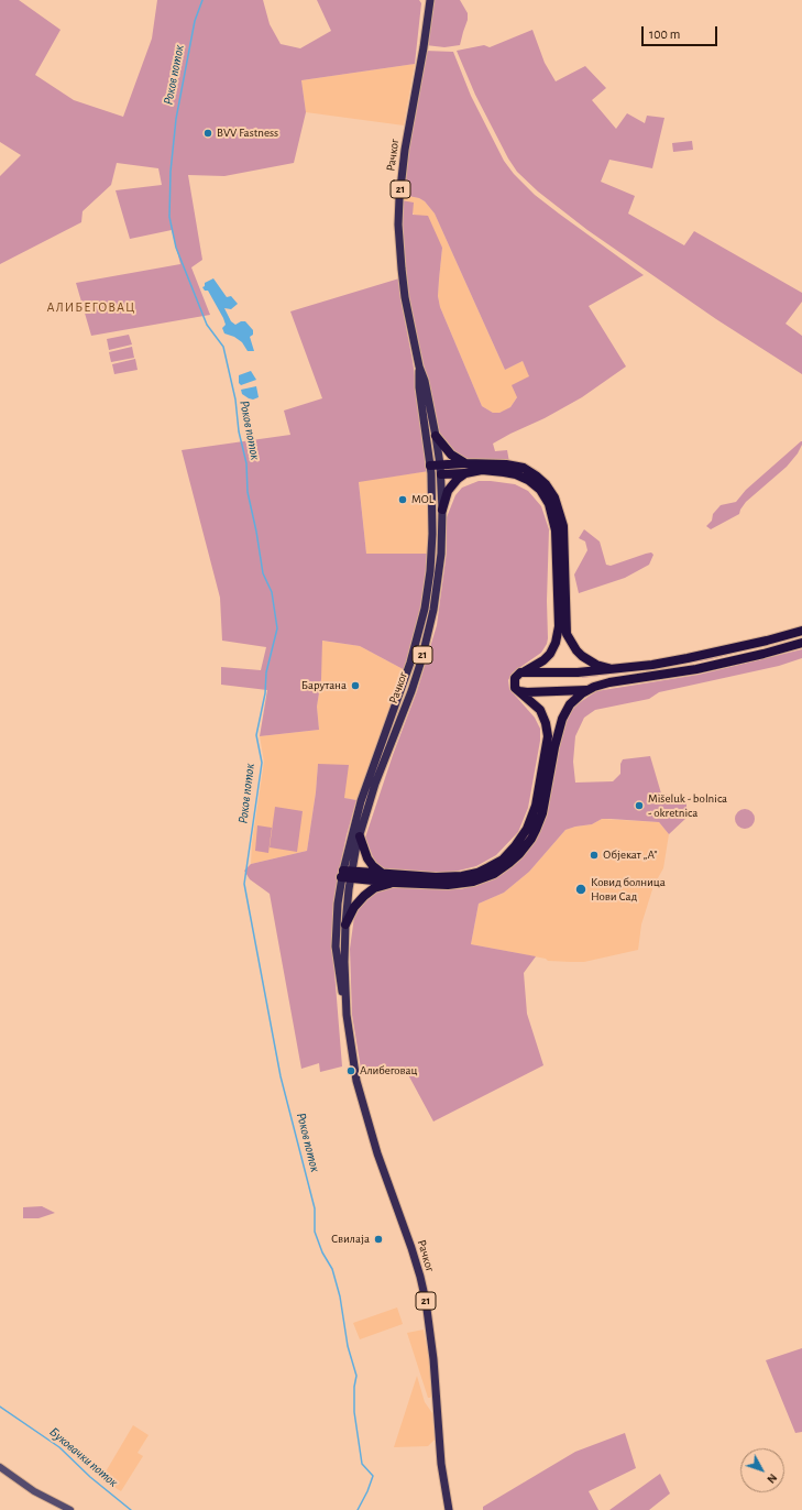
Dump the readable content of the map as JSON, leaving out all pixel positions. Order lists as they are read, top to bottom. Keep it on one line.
{"streets":{"main road":["Рачког","21"]},"districts":["АЛИБЕГОВАЦ"],"water":["Роков поток","Буковачки поток"],"places":["BVV Fastness","MOL","Барутана","Mišeluk - bolnica - okretnica","Објекат „А”","Ковид болница Нови Сад","Алибеговац","Свилаја"],"scale_bar":"100 m","north":"bottom right"}
